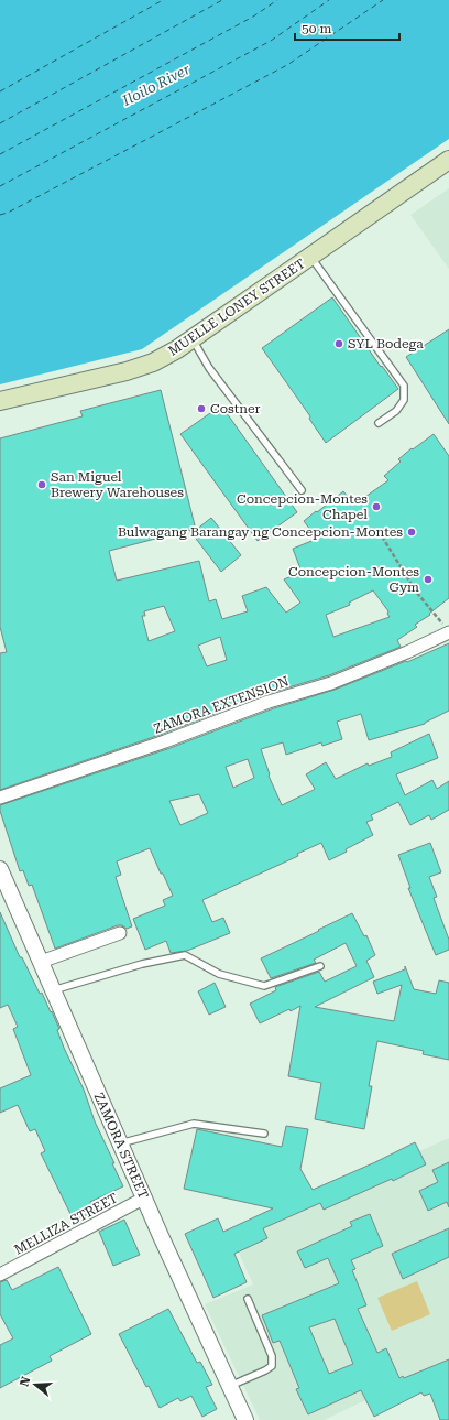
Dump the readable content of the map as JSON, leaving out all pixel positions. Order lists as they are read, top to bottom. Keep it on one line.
{"streets":{"main road":["MUELLE LONEY STREET"],"street":["ZAMORA EXTENSION","ZAMORA STREET","MELLIZA STREET"]},"crossings":[["ZAMORA STREET","MELLIZA STREET"]],"water":["Iloilo River"],"places":["SYL Bodega","Costner","San Miguel Brewery Warehouses","Concepcion-Montes Chapel","Bulwagang Barangay ng Concepcion-Montes","Concepcion-Montes Gym"],"scale_bar":"50 m","north":"left"}
